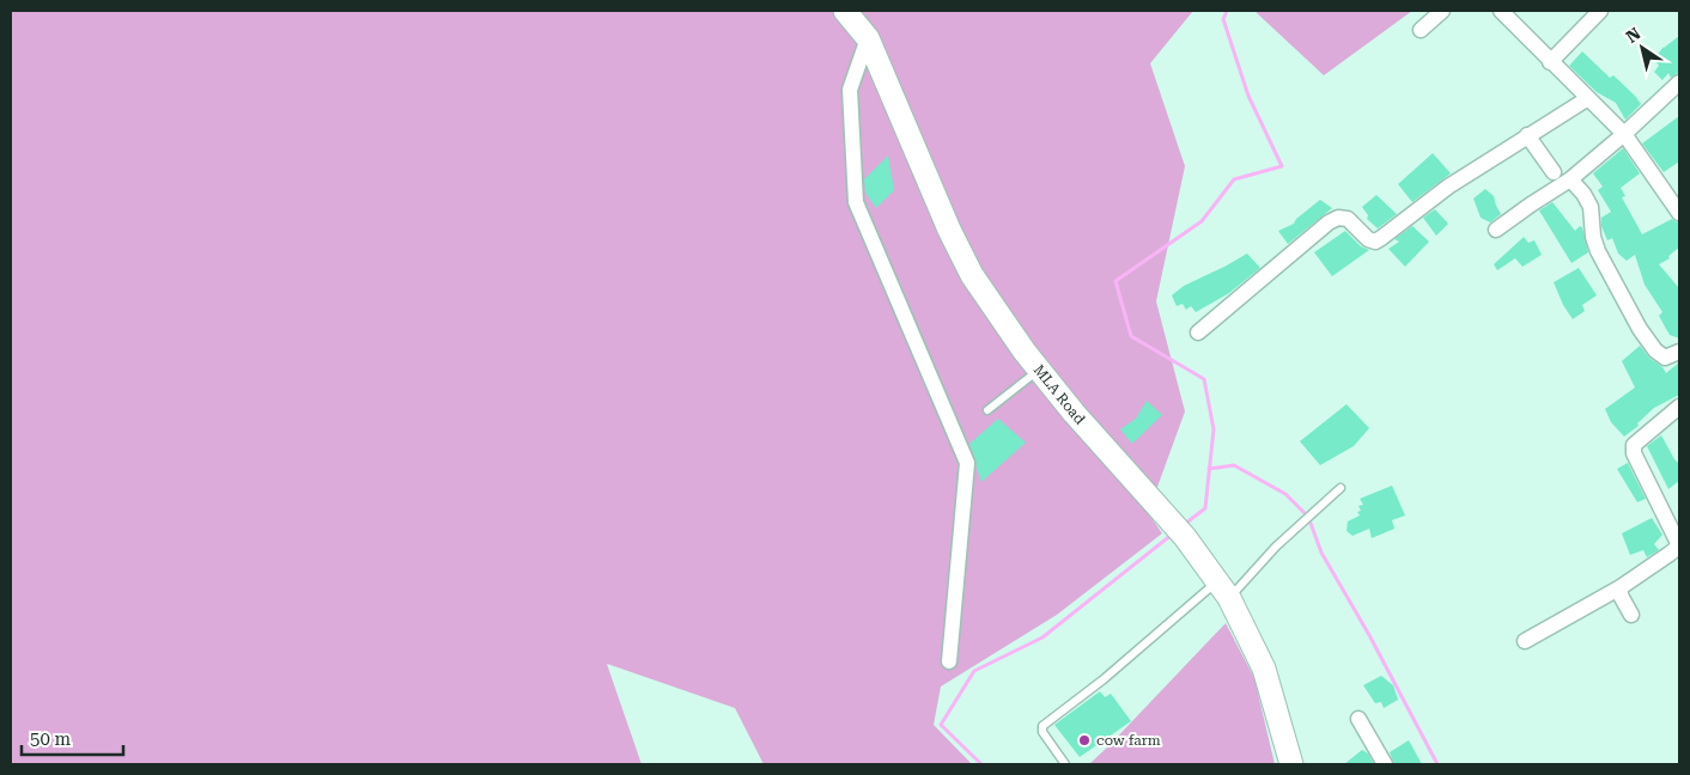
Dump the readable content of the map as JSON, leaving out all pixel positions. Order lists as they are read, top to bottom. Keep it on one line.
{"streets":{"street":["MLA Road"]},"places":["cow farm"],"scale_bar":"50 m","north":"top left"}
